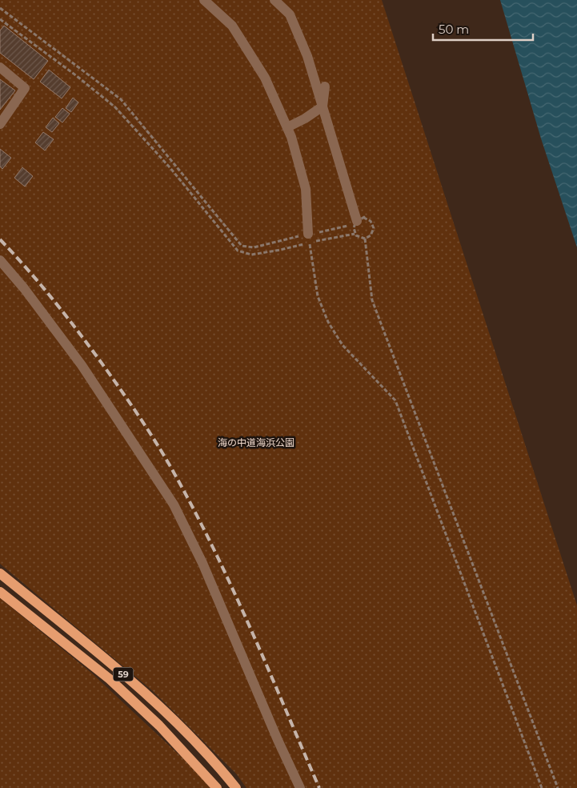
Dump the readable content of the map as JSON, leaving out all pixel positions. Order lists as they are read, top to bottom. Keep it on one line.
{"streets":{"main road":["59"]},"parks":["海の中道海浜公園"],"scale_bar":"50 m"}
